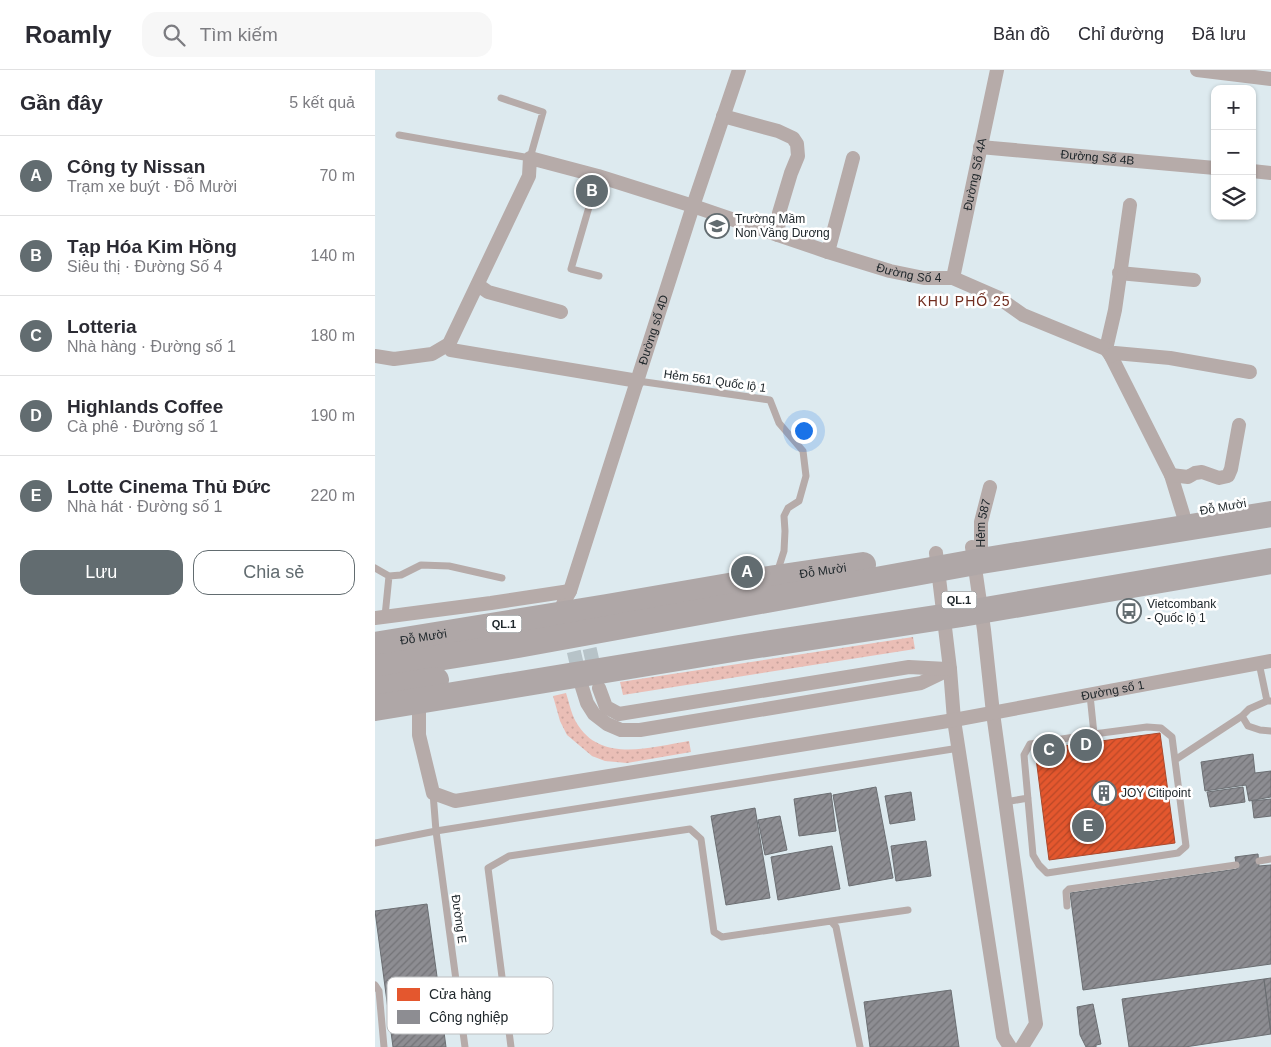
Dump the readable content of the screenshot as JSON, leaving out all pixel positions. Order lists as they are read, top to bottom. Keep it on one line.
{"streets":{"highway":["Đỗ Mười","QL.1"],"street":["Đường Số 4B","Đường Số 4A","Đường Số 4","Đường số 4D","Hẻm 587","Đường số 1"],"lane":["Hẻm 561 Quốc lộ 1","Đường E"]},"crossings":[["Đường Số 4B","Đường Số 4A"],["Đường Số 4A","Đường Số 4"],["Đường Số 4","Đường số 4D"],["Đường số 4D","Hẻm 561 Quốc lộ 1"],["Hẻm 561 Quốc lộ 1","Đỗ Mười"],["Đỗ Mười","Hẻm 587"],["Đỗ Mười","QL.1"],["Hẻm 587","Đường số 1"],["Đường số 1","Đường E"]],"districts":["KHU PHỐ 25"],"places":{"school or university":["Trường Mầm Non Vầng Dương"],"bus stop":["Vietcombank - Quốc lộ 1"],"building":["JOY Citipoint"]},"legend":["Cửa hàng","Công nghiệp"],"page":{"header":"Roamly","search":"Tìm kiếm","nav":["Bản đồ","Chỉ đường","Đã lưu"],"heading":["Gần đây","5 kết quả"],"map_buttons":["+","−"],"list":[{"mark":"A","name":"Công ty Nissan","note":"Trạm xe buýt · Đỗ Mười","value":"70 m"},{"mark":"B","name":"Tạp Hóa Kim Hồng","note":"Siêu thị · Đường Số 4","value":"140 m"},{"mark":"C","name":"Lotteria","note":"Nhà hàng · Đường số 1","value":"180 m"},{"mark":"D","name":"Highlands Coffee","note":"Cà phê · Đường số 1","value":"190 m"},{"mark":"E","name":"Lotte Cinema Thủ Đức","note":"Nhà hát · Đường số 1","value":"220 m"}],"pins":["B","A","D","C","E"],"buttons":["Lưu","Chia sẻ"]}}
